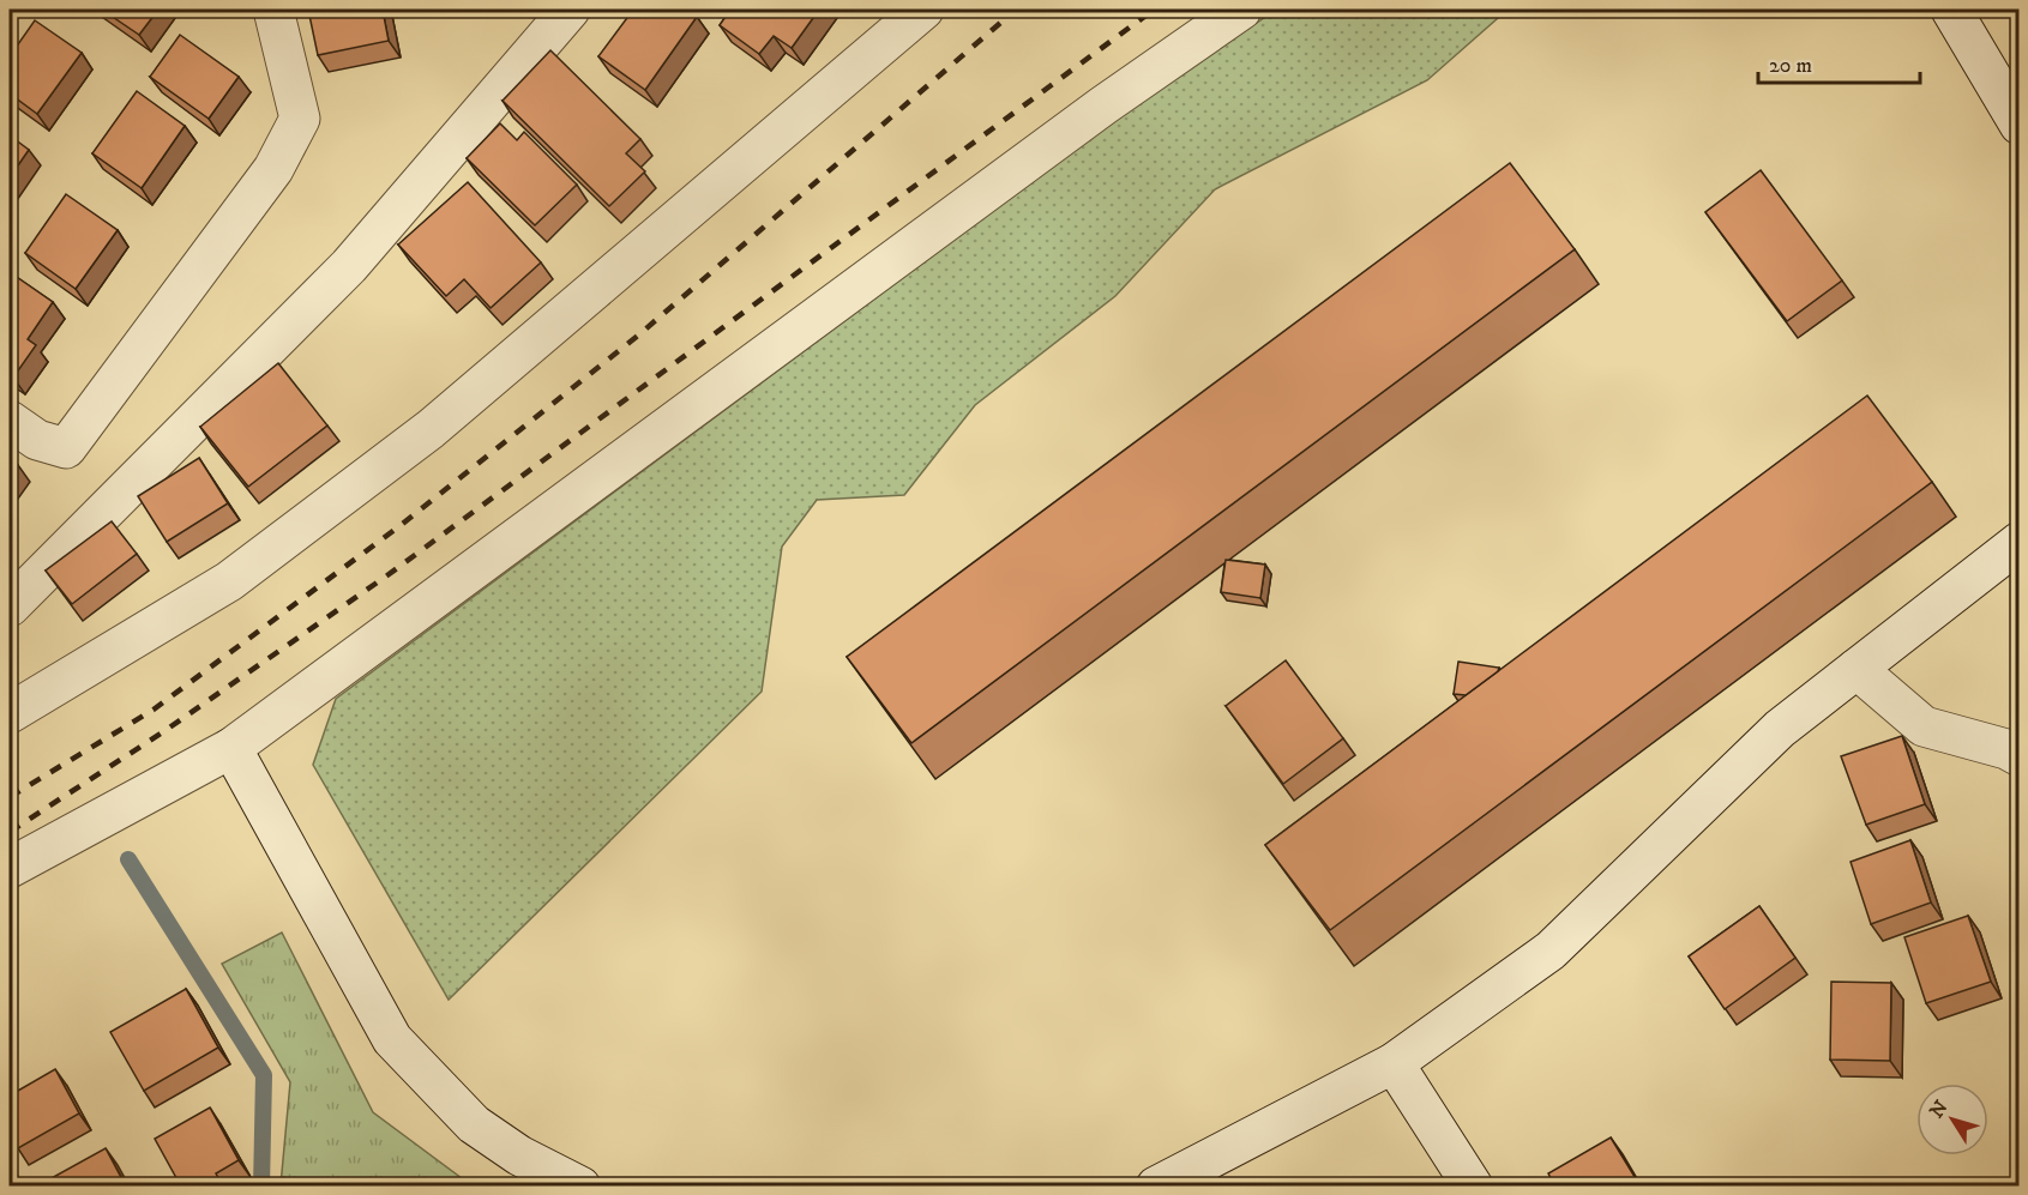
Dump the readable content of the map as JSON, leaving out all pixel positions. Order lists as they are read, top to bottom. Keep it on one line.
{"scale_bar":"20 m","north":"top left"}
